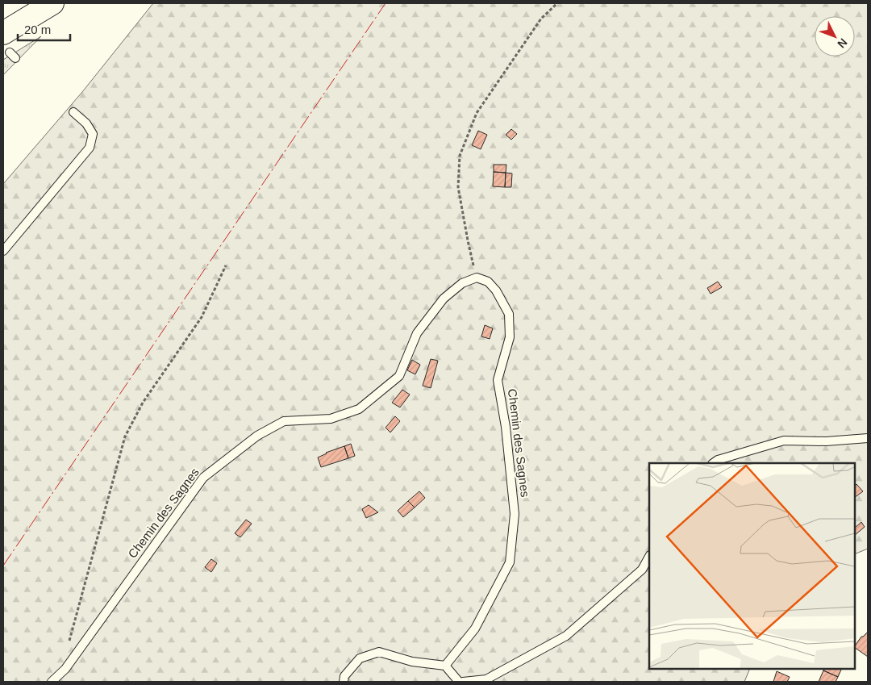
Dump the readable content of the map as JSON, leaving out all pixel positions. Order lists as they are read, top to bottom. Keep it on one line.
{"streets":{"lane":["Chemin des Sagnes"]},"scale_bar":"20 m","north":"bottom right"}
